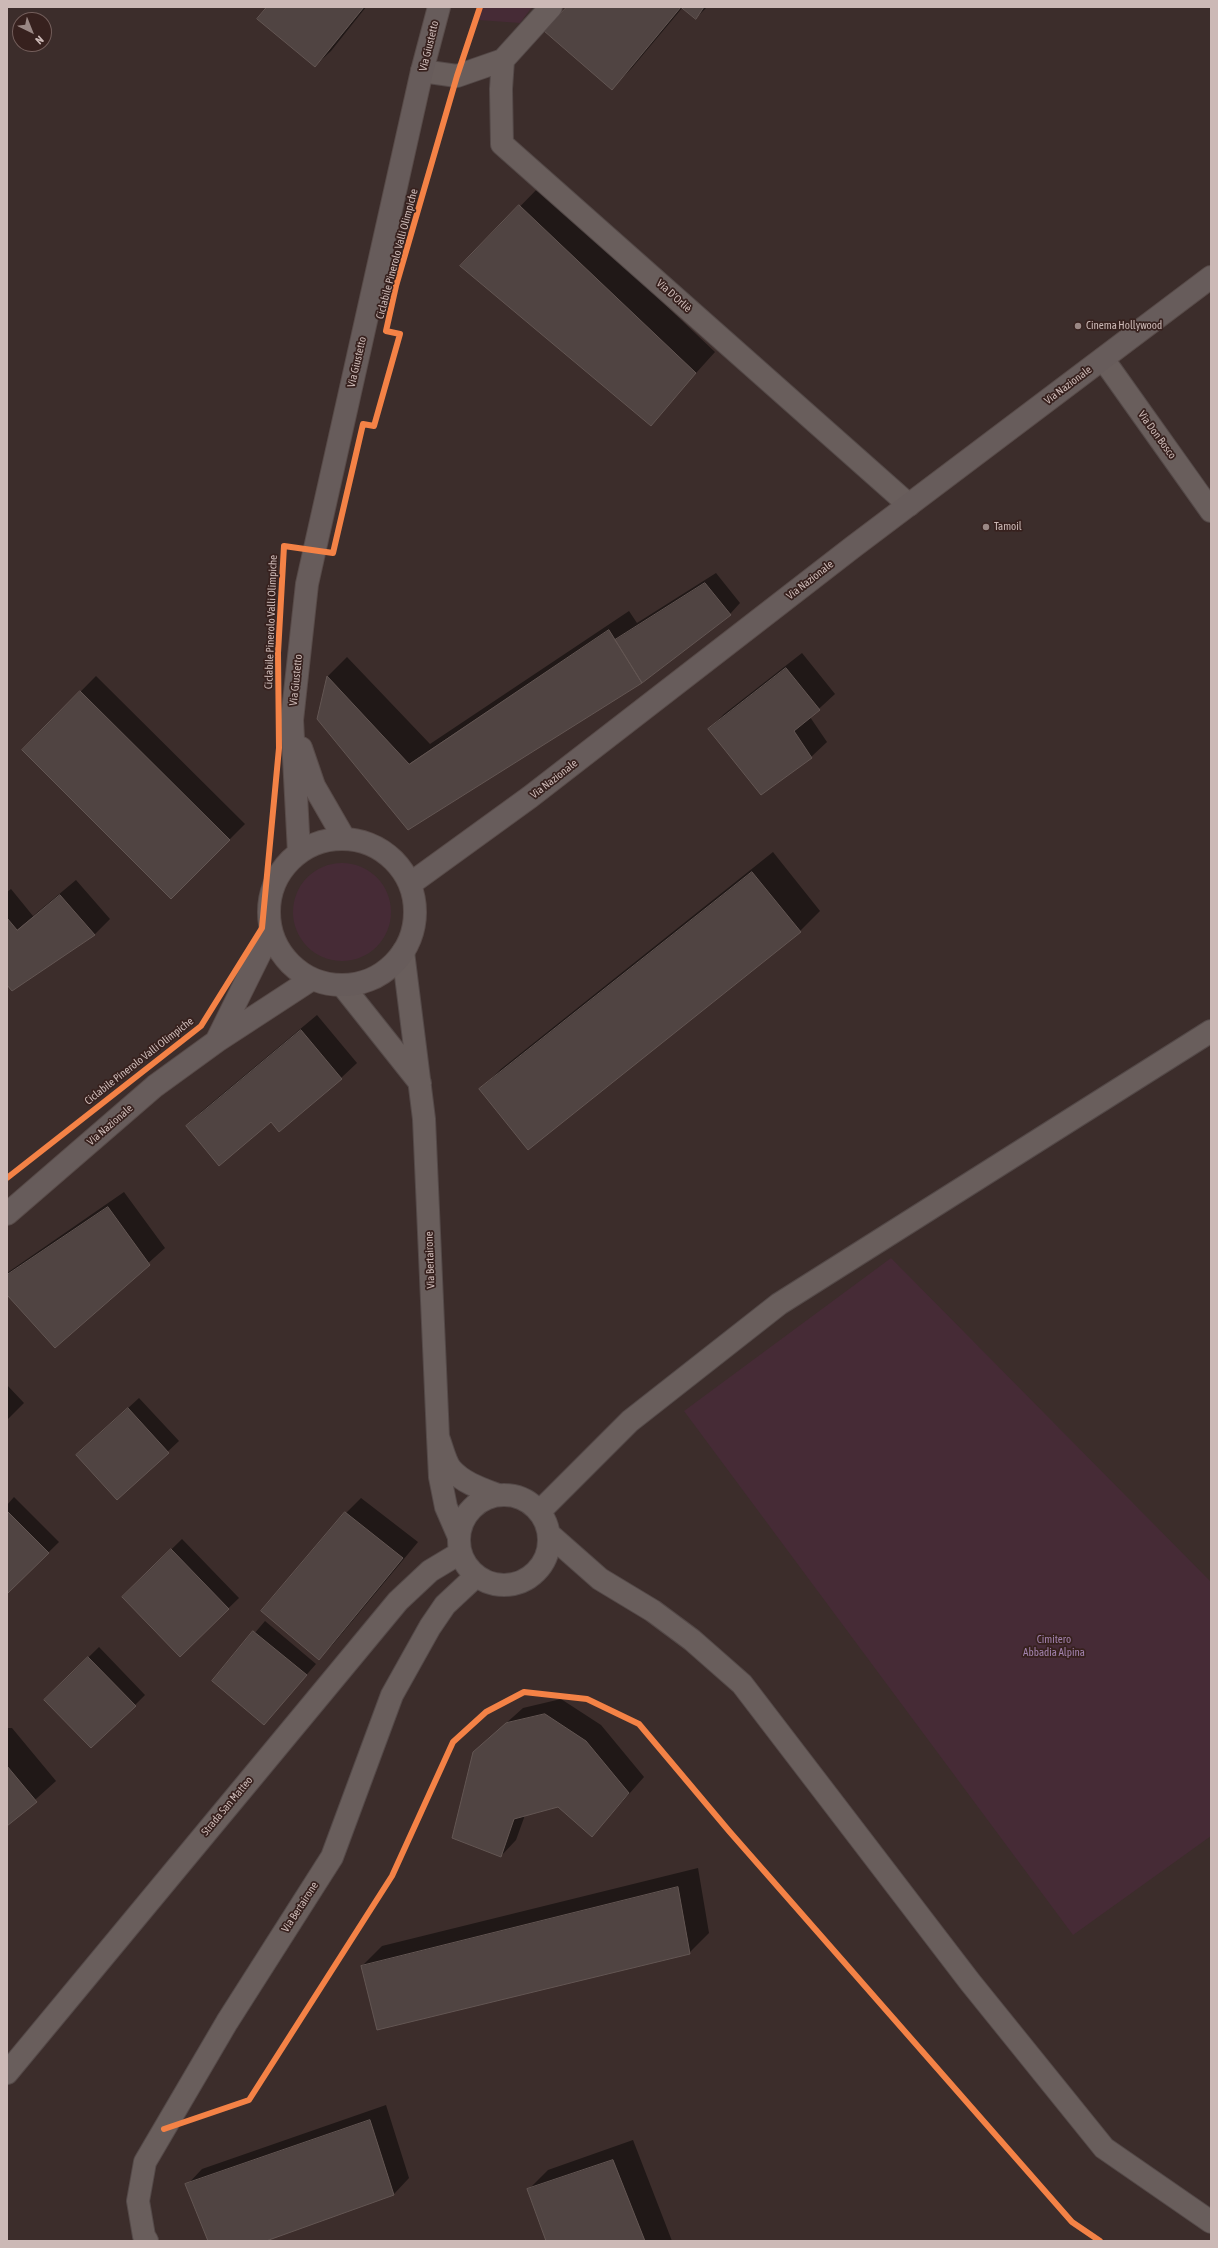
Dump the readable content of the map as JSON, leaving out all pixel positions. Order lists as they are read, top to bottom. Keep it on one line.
{"streets":{"main road":["Via Giustetto","Via Nazionale"],"street":["Via D'Orliè","Via Don Bosco","Via Bertairone","Strada San Matteo"],"cycle path":["Ciclabile Pinerolo Valli Olimpiche"]},"crossings":[["Via D'Orliè","Via Nazionale"],["Via Nazionale","Via Don Bosco"],["Via Bertairone","Strada San Matteo"]],"parks":["Cimitero Abbadia Alpina"],"places":["Cinema Hollywood","Tamoil"],"north":"bottom right"}
